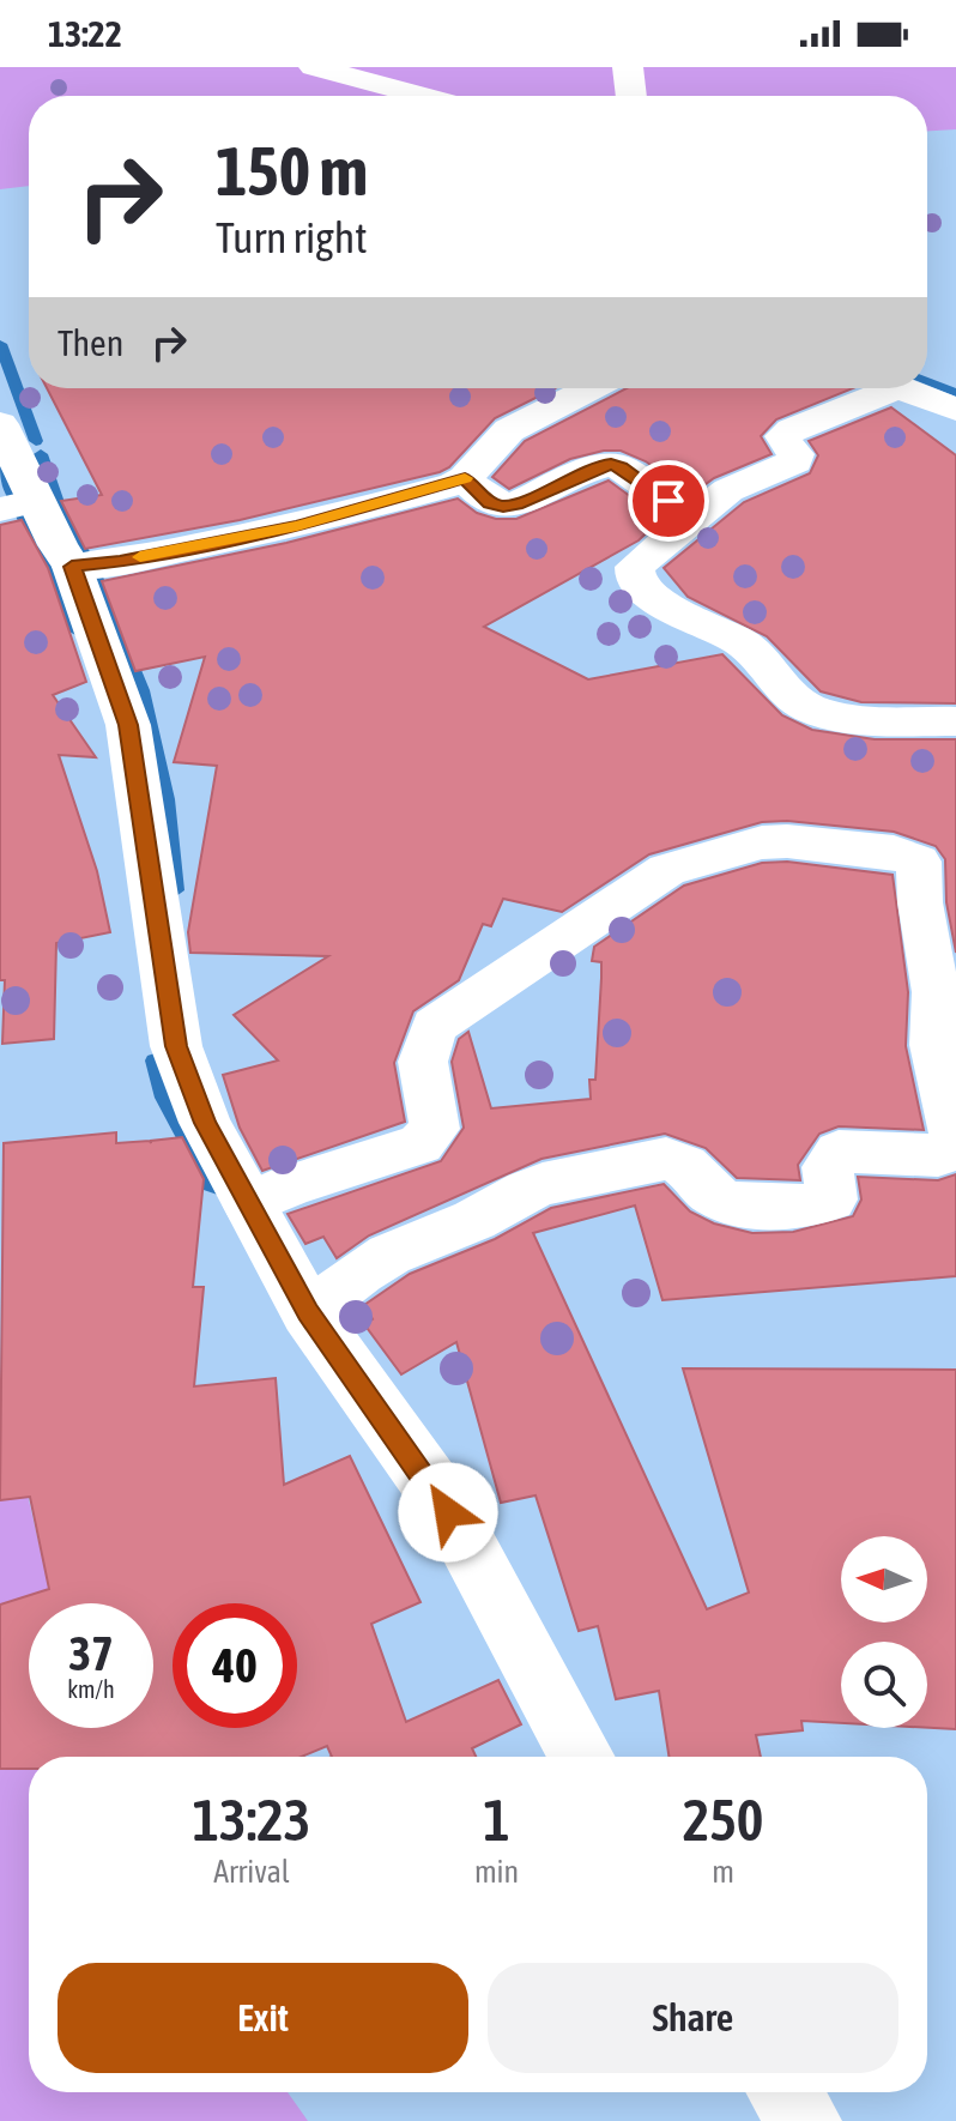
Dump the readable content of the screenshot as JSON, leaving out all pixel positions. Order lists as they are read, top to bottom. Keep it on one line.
{"north":"left","page":{"status":"13:22","turn":["150 m","Turn right"],"then":"Then","speed":"37 km/h","limit":"40","eta":["13:23","Arrival","1","min","250","m"],"buttons":["Exit","Share"]}}
